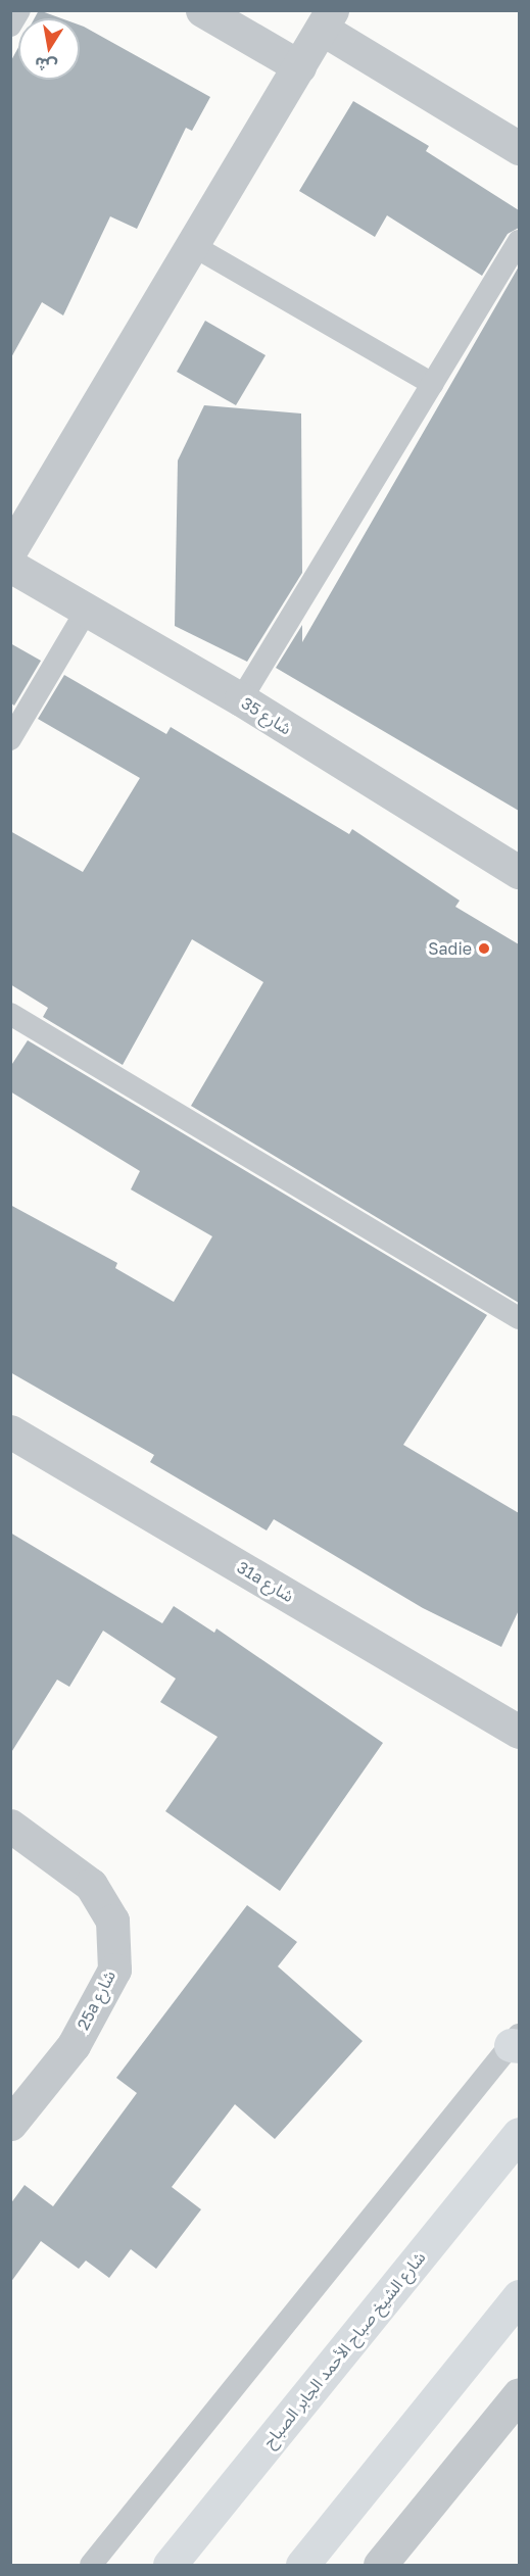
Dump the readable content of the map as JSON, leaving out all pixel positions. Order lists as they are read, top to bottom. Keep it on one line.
{"streets":{"main road":["شارع الشيخ صباح الأحمد الجابر الصباح"],"street":["شارع 35","31a شارع","25a شارع"]},"places":["Sadie"],"north":"bottom"}
